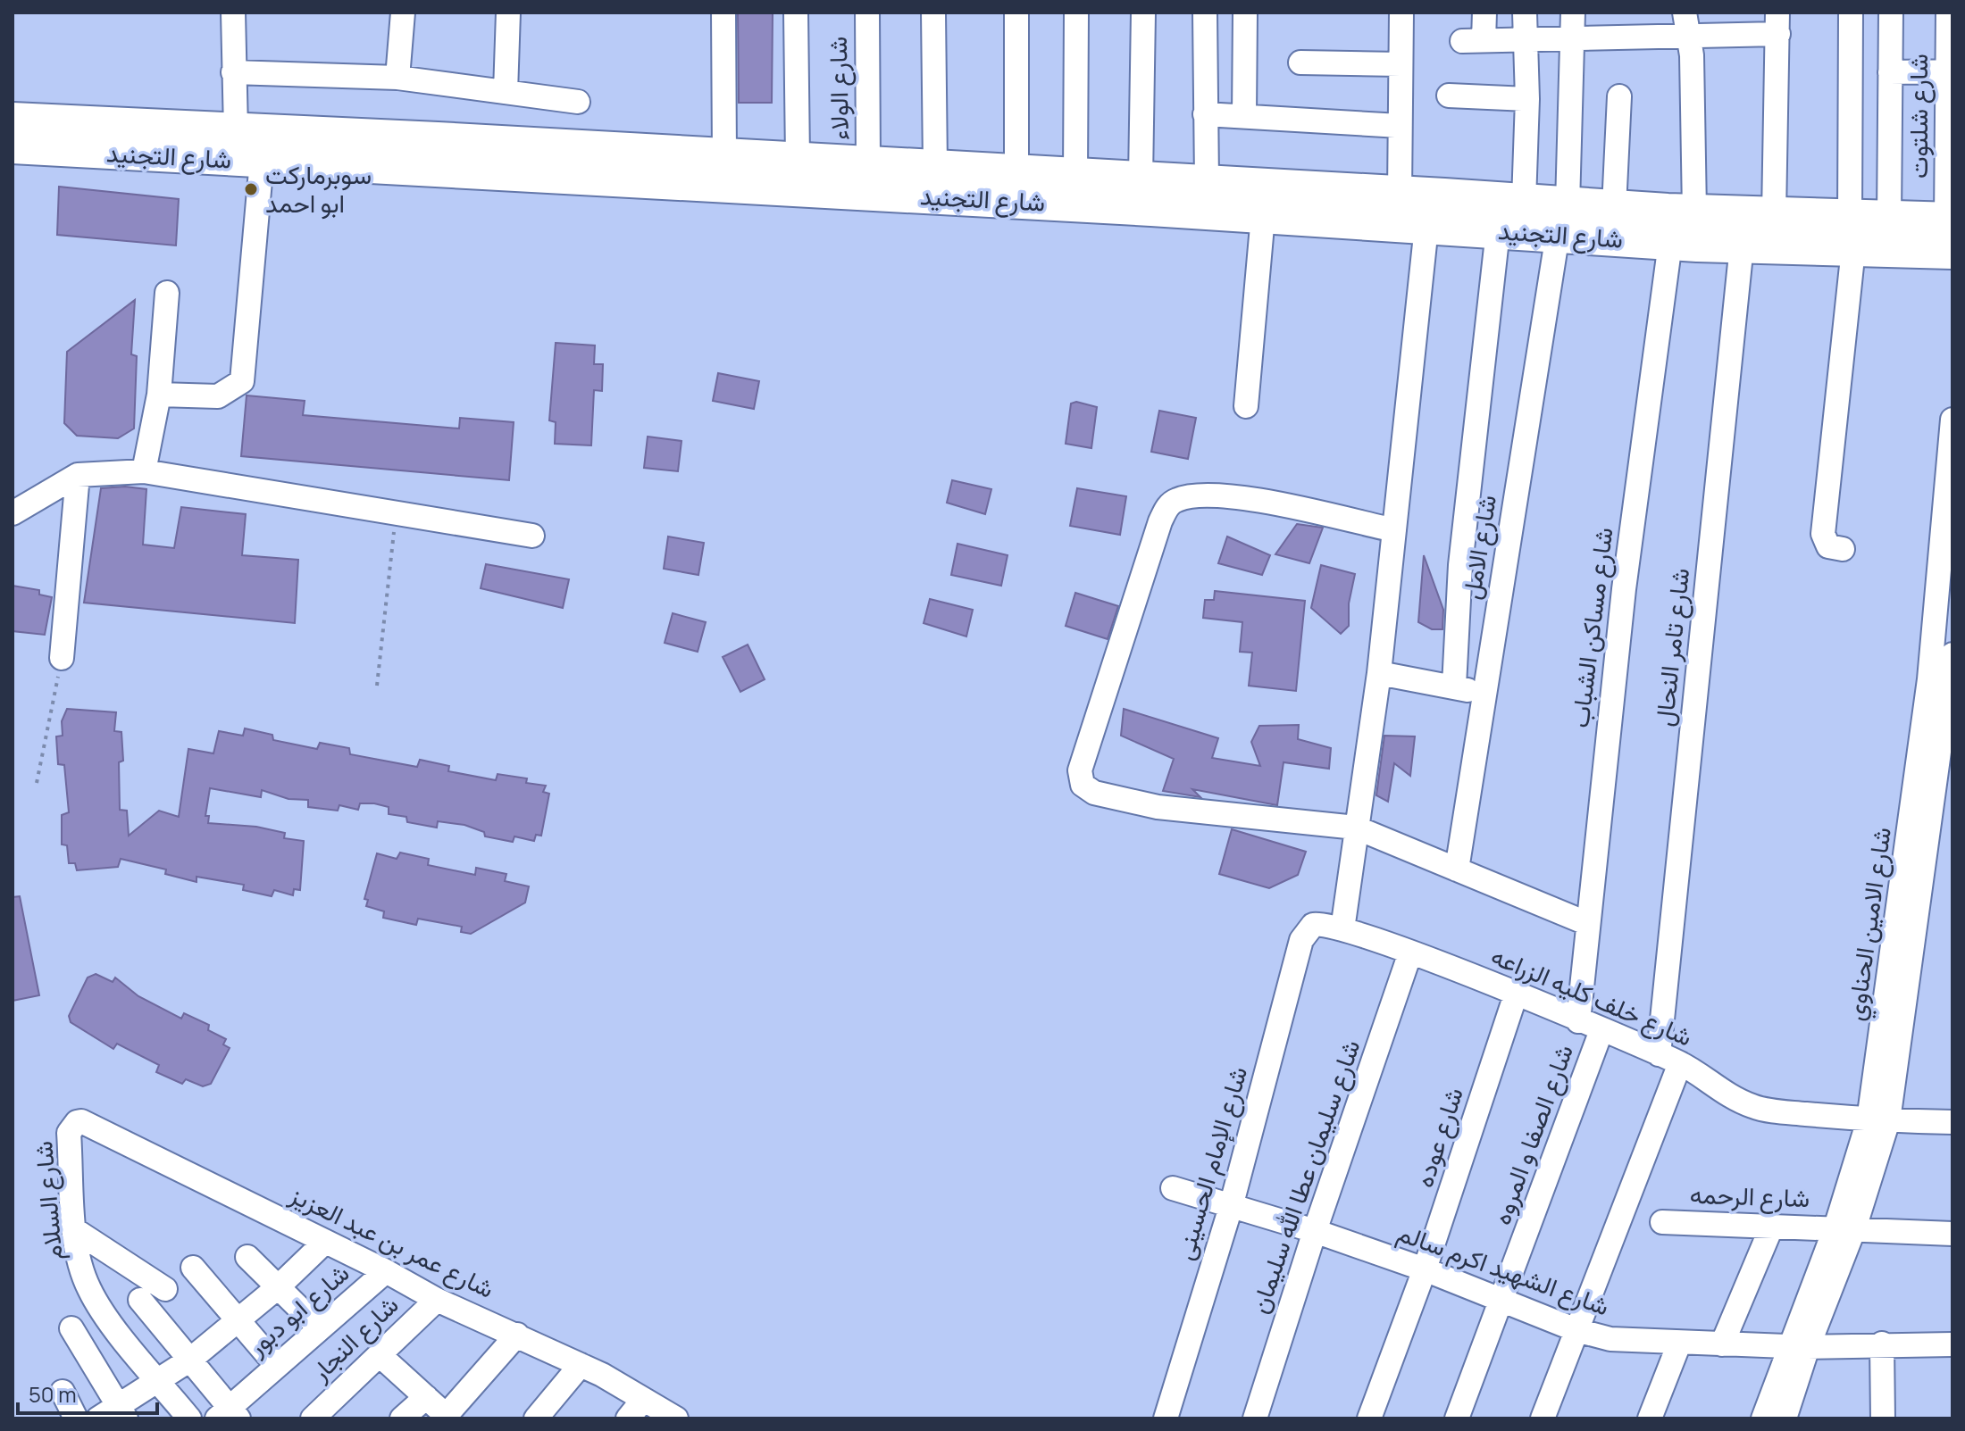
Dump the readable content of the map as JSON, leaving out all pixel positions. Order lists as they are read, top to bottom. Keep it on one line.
{"streets":{"highway":["شارع التجنيد"],"street":["شارع الولاء","شارع شلتوت","شارع الامل","شارع مساكن الشباب","شارع تامر النحال","شارع الامين الحناوي","شارع خلف كليه الزراعه","شارع الصفا و المروه","شارع عوده","شارع الإمام الحسينى","شارع سليمان عطا الله سليمان","شارع الرحمه","شارع السلام","شارع عمر بن عبد العزيز","شارع الشهيد اكرم سالم","شارع ابو دبور","شارع النجار"]},"crossings":[["شارع الولاء","شارع التجنيد"],["شارع شلتوت","شارع التجنيد"],["شارع التجنيد","شارع الامل"],["شارع التجنيد","شارع مساكن الشباب"],["شارع التجنيد","شارع تامر النحال"],["شارع مساكن الشباب","شارع خلف كليه الزراعه"],["شارع تامر النحال","شارع خلف كليه الزراعه"],["شارع الامين الحناوي","شارع خلف كليه الزراعه"],["شارع الامين الحناوي","شارع الرحمه"],["شارع الامين الحناوي","شارع الشهيد اكرم سالم"],["شارع خلف كليه الزراعه","شارع الصفا و المروه"],["شارع خلف كليه الزراعه","شارع عوده"],["شارع خلف كليه الزراعه","شارع الإمام الحسينى"],["شارع خلف كليه الزراعه","شارع سليمان عطا الله سليمان"],["شارع الصفا و المروه","شارع الشهيد اكرم سالم"],["شارع عوده","شارع الشهيد اكرم سالم"],["شارع الإمام الحسينى","شارع الشهيد اكرم سالم"],["شارع سليمان عطا الله سليمان","شارع الشهيد اكرم سالم"],["شارع السلام","شارع عمر بن عبد العزيز"],["شارع عمر بن عبد العزيز","شارع ابو دبور"],["شارع عمر بن عبد العزيز","شارع النجار"]],"places":["سوبرماركت ابو احمد"],"scale_bar":"50 m"}
